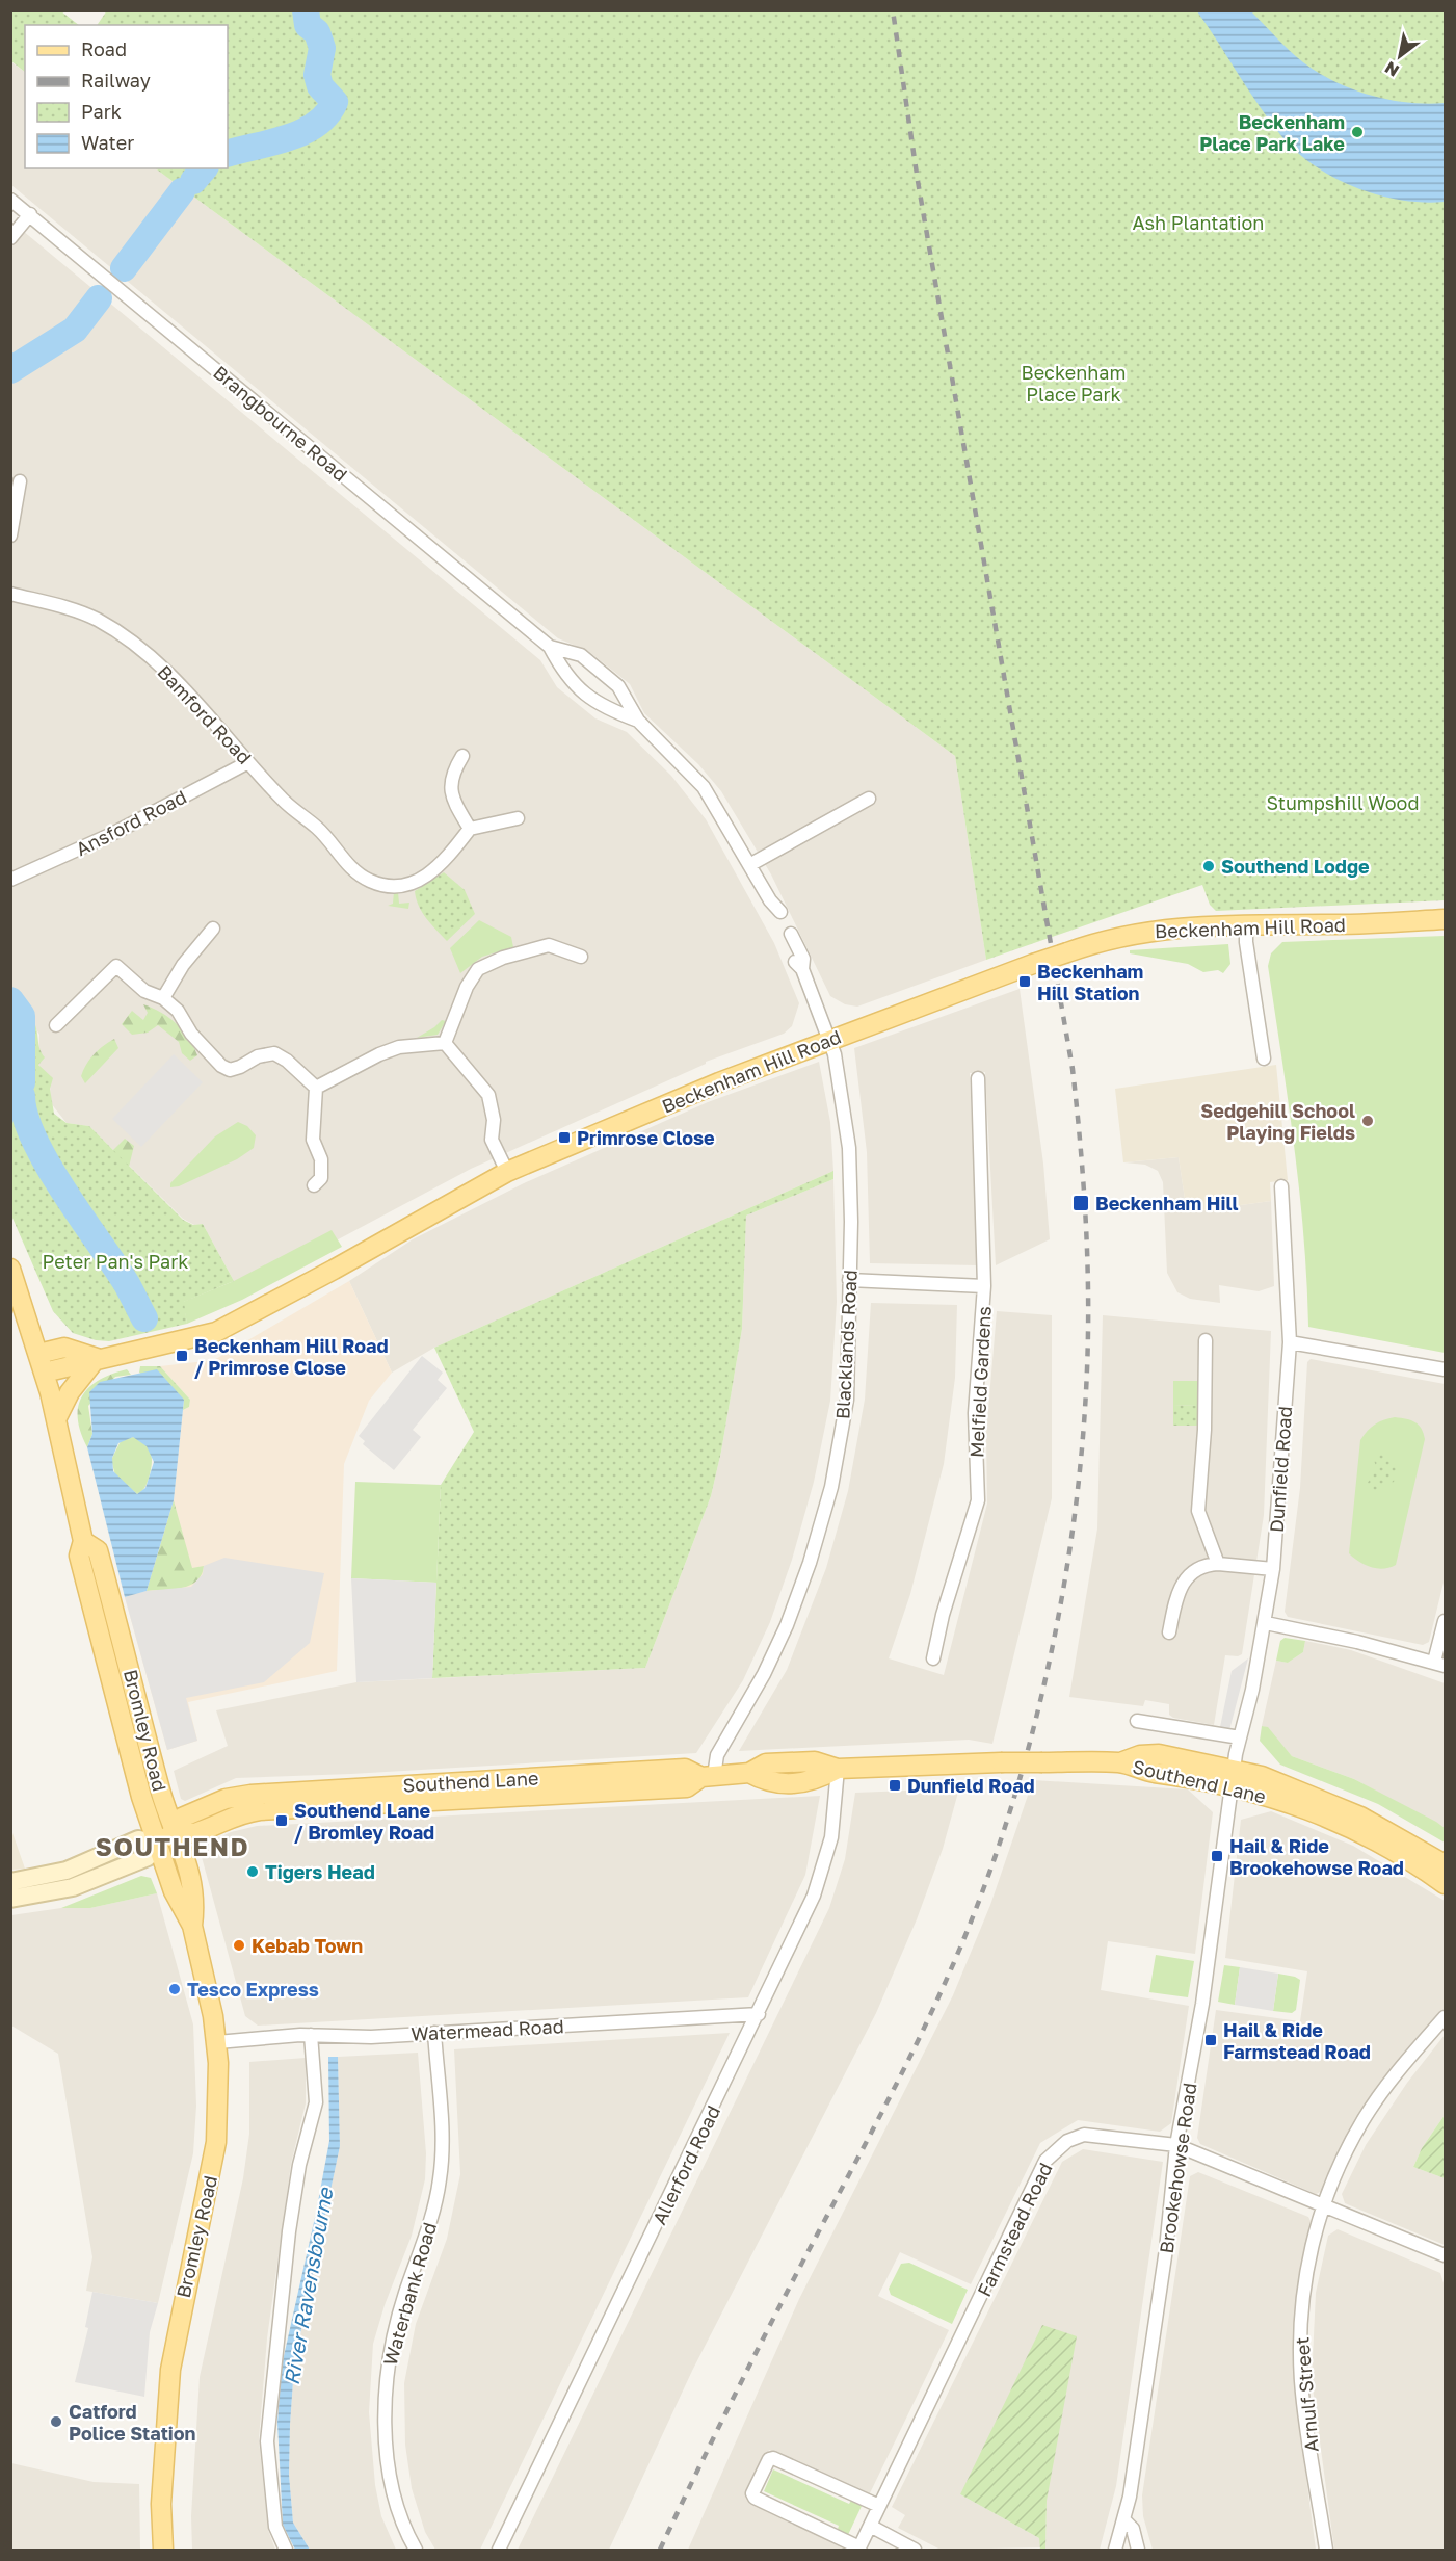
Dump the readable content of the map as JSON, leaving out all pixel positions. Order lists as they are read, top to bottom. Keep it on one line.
{"streets":{"main road":["Beckenham Hill Road","Bromley Road","Southend Lane"],"street":["Brangbourne Road","Bamford Road","Ansford Road","Blacklands Road","Melfield Gardens","Dunfield Road","Watermead Road","Allerford Road","Brookehowse Road","Farmstead Road","Waterbank Road","Arnulf Street"]},"crossings":[["Bamford Road","Ansford Road"],["Beckenham Hill Road","Blacklands Road"],["Beckenham Hill Road","Bromley Road"],["Blacklands Road","Melfield Gardens"],["Blacklands Road","Southend Lane"],["Dunfield Road","Southend Lane"],["Dunfield Road","Brookehowse Road"],["Bromley Road","Southend Lane"],["Bromley Road","Watermead Road"],["Southend Lane","Allerford Road"],["Southend Lane","Brookehowse Road"],["Watermead Road","Allerford Road"],["Watermead Road","Waterbank Road"],["Brookehowse Road","Farmstead Road"],["Farmstead Road","Arnulf Street"]],"districts":["SOUTHEND"],"water":["River Ravensbourne"],"parks":["Ash Plantation","Beckenham Place Park","Stumpshill Wood","Peter Pan's Park"],"places":{"other":["Beckenham Place Park Lake","Southend Lodge","Sedgehill School Playing Fields","Tigers Head","Kebab Town","Tesco Express","Catford Police Station"],"transit":["Beckenham Hill Station","Primrose Close","Beckenham Hill","Beckenham Hill Road / Primrose Close","Dunfield Road","Southend Lane / Bromley Road","Hail & Ride Brookehowse Road","Hail & Ride Farmstead Road"]},"legend":["Road","Railway","Park","Water"],"north":"bottom left"}
